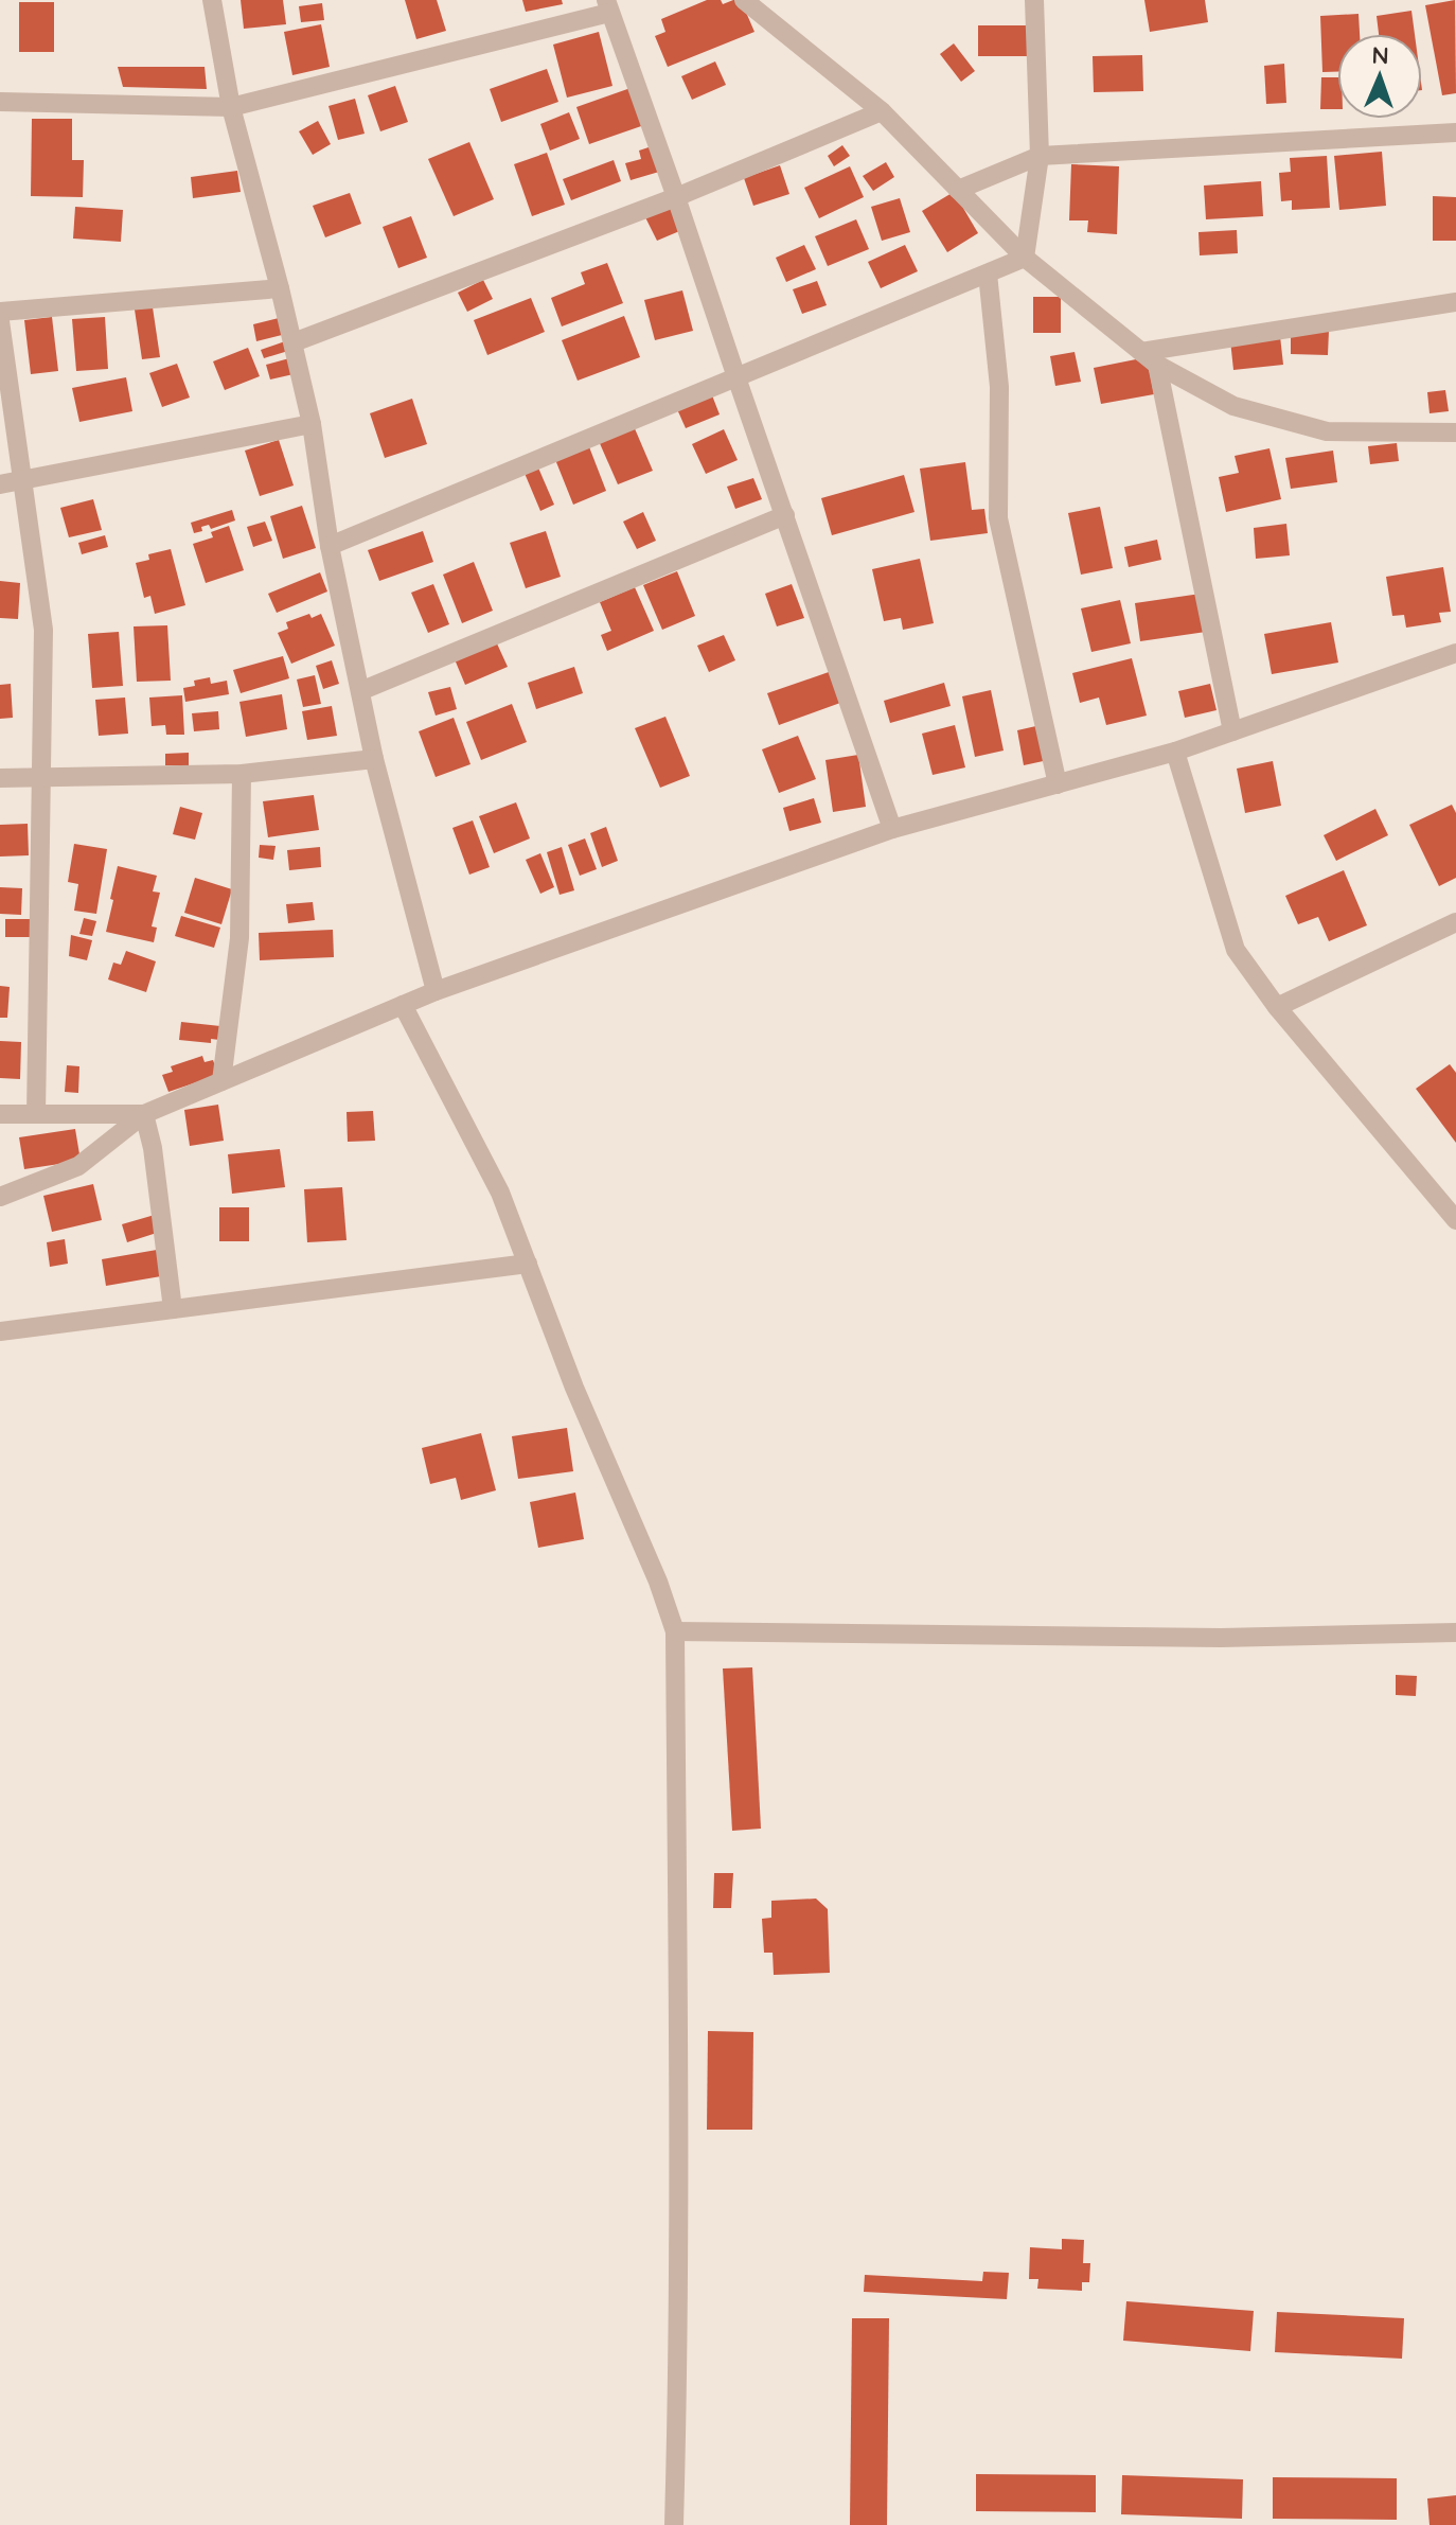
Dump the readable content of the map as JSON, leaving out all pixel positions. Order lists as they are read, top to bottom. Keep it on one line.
{"north":"top"}
